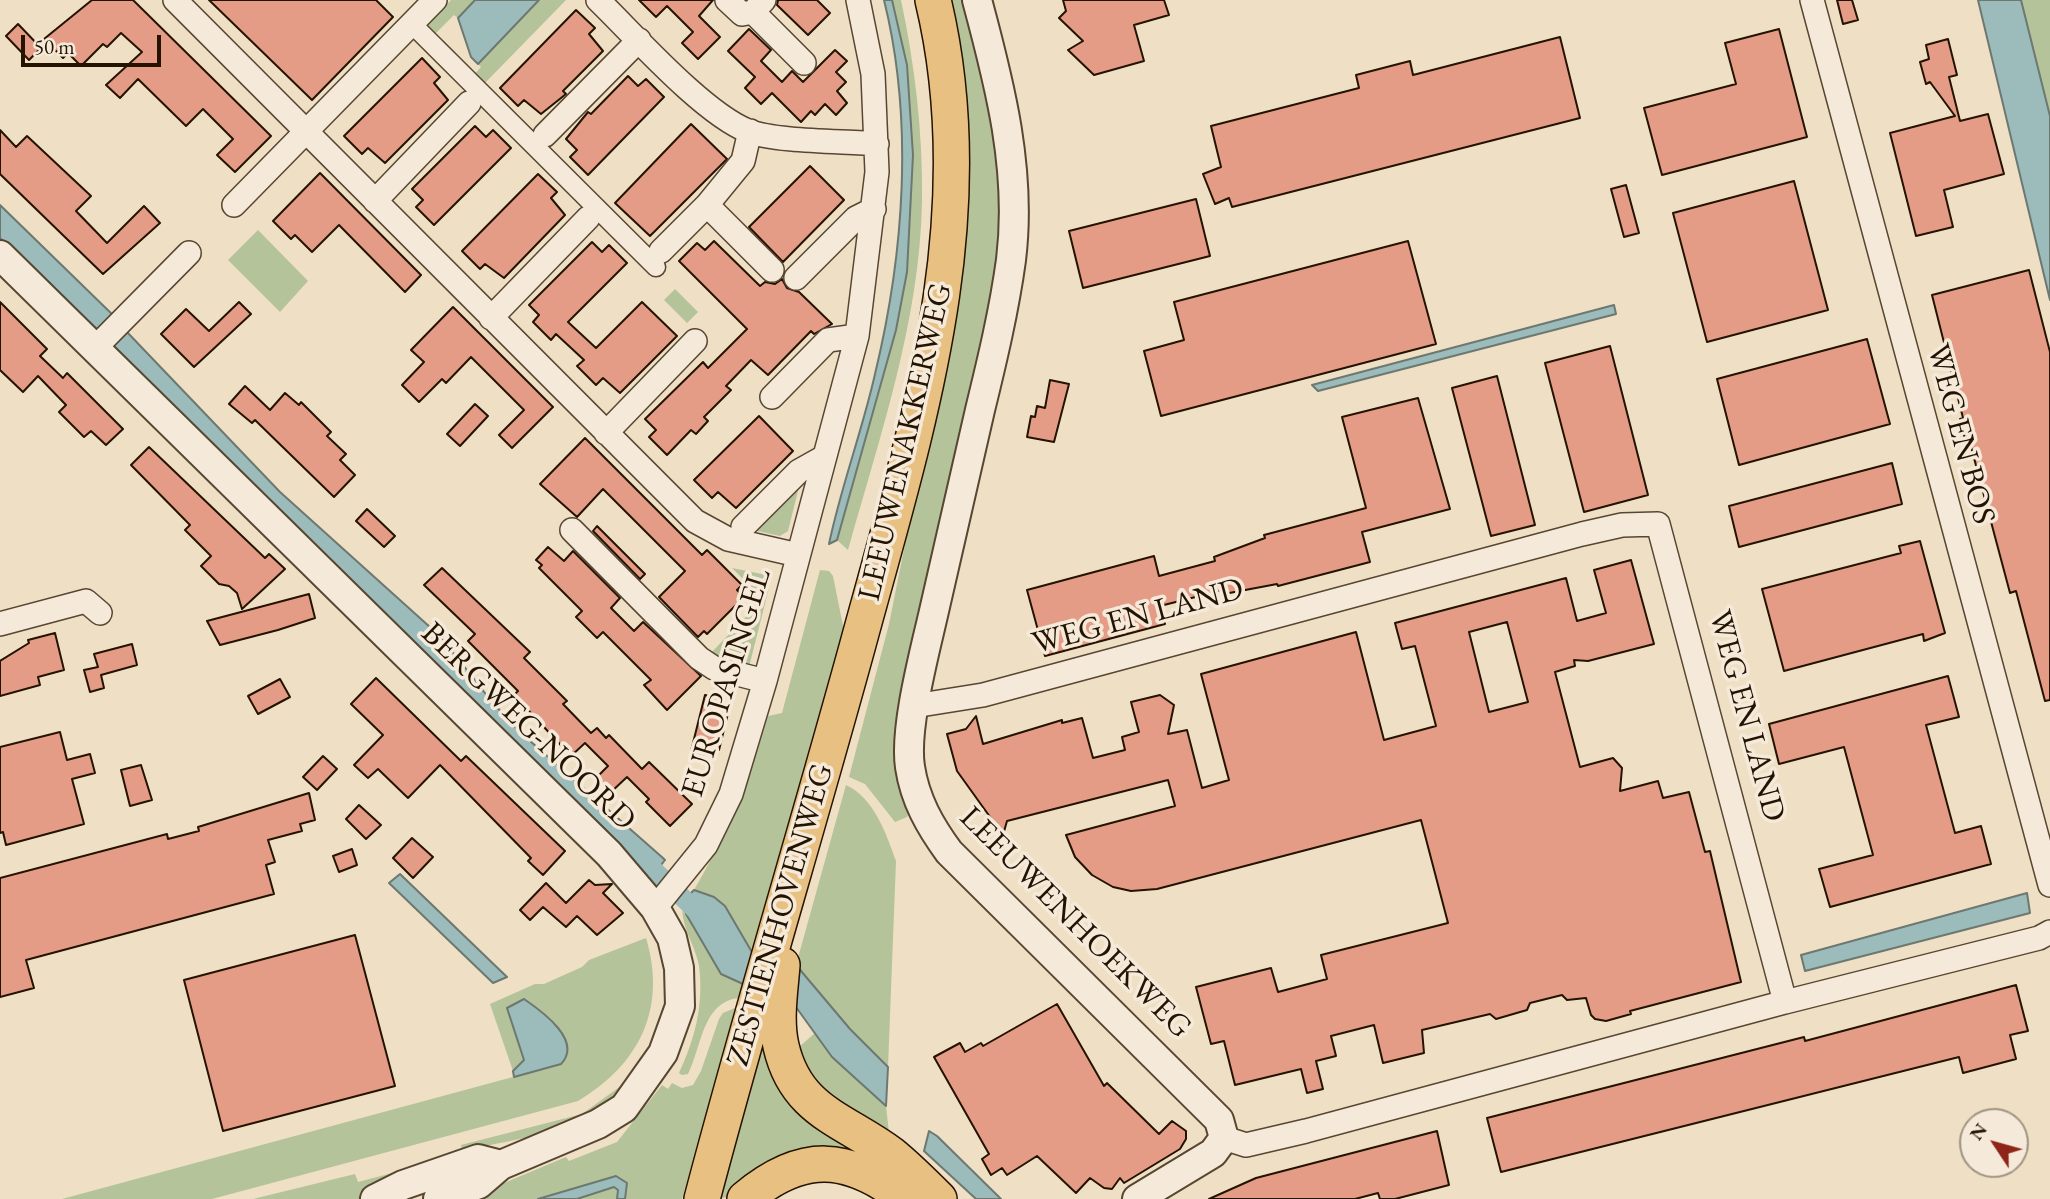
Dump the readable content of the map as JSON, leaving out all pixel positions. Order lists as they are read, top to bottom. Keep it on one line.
{"streets":{"main road":["LEEUWENAKKERWEG","ZESTIENHOVENWEG"],"street":["WEG EN BOS","WEG EN LAND","EUROPASINGEL","BERGWEG-NOORD","LEEUWENHOEKWEG"]},"crossings":[["LEEUWENAKKERWEG","ZESTIENHOVENWEG"],["WEG EN LAND","LEEUWENHOEKWEG"],["EUROPASINGEL","BERGWEG-NOORD"]],"scale_bar":"50 m","north":"top left"}
